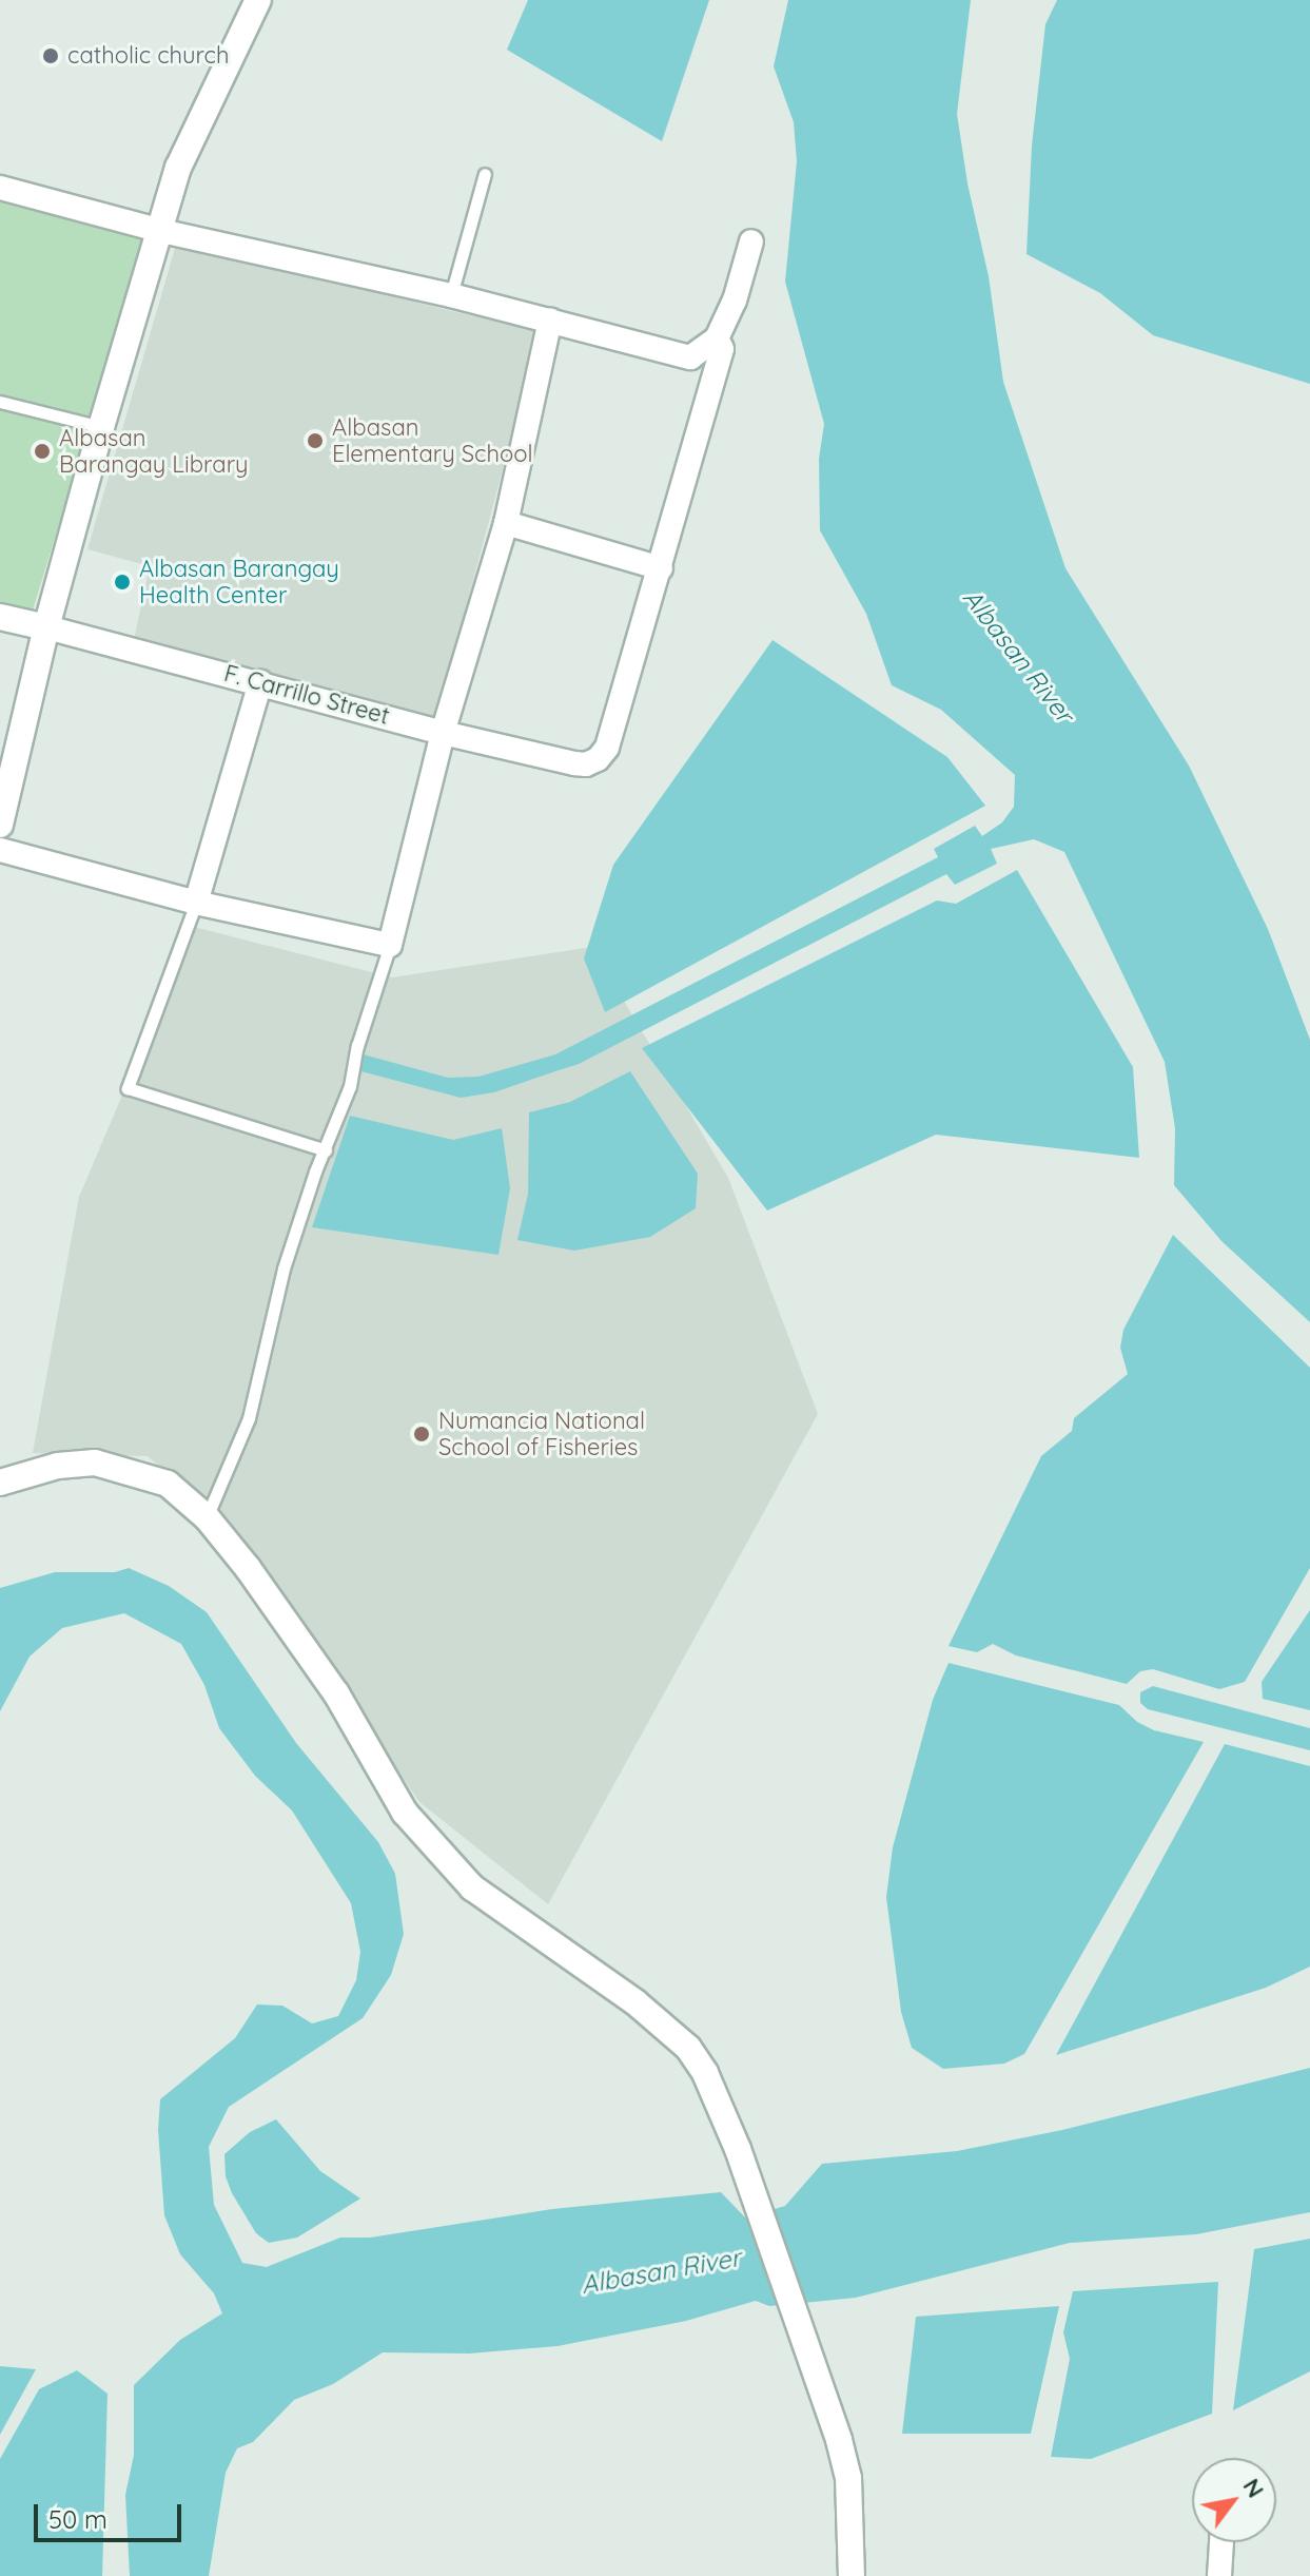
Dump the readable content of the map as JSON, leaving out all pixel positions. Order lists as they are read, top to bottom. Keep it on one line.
{"streets":{"street":["F. Carrillo Street"]},"water":["Albasan River"],"places":["catholic church","Albasan Elementary School","Albasan Barangay Library","Albasan Barangay Health Center","Numancia National School of Fisheries"],"scale_bar":"50 m","north":"top right"}
